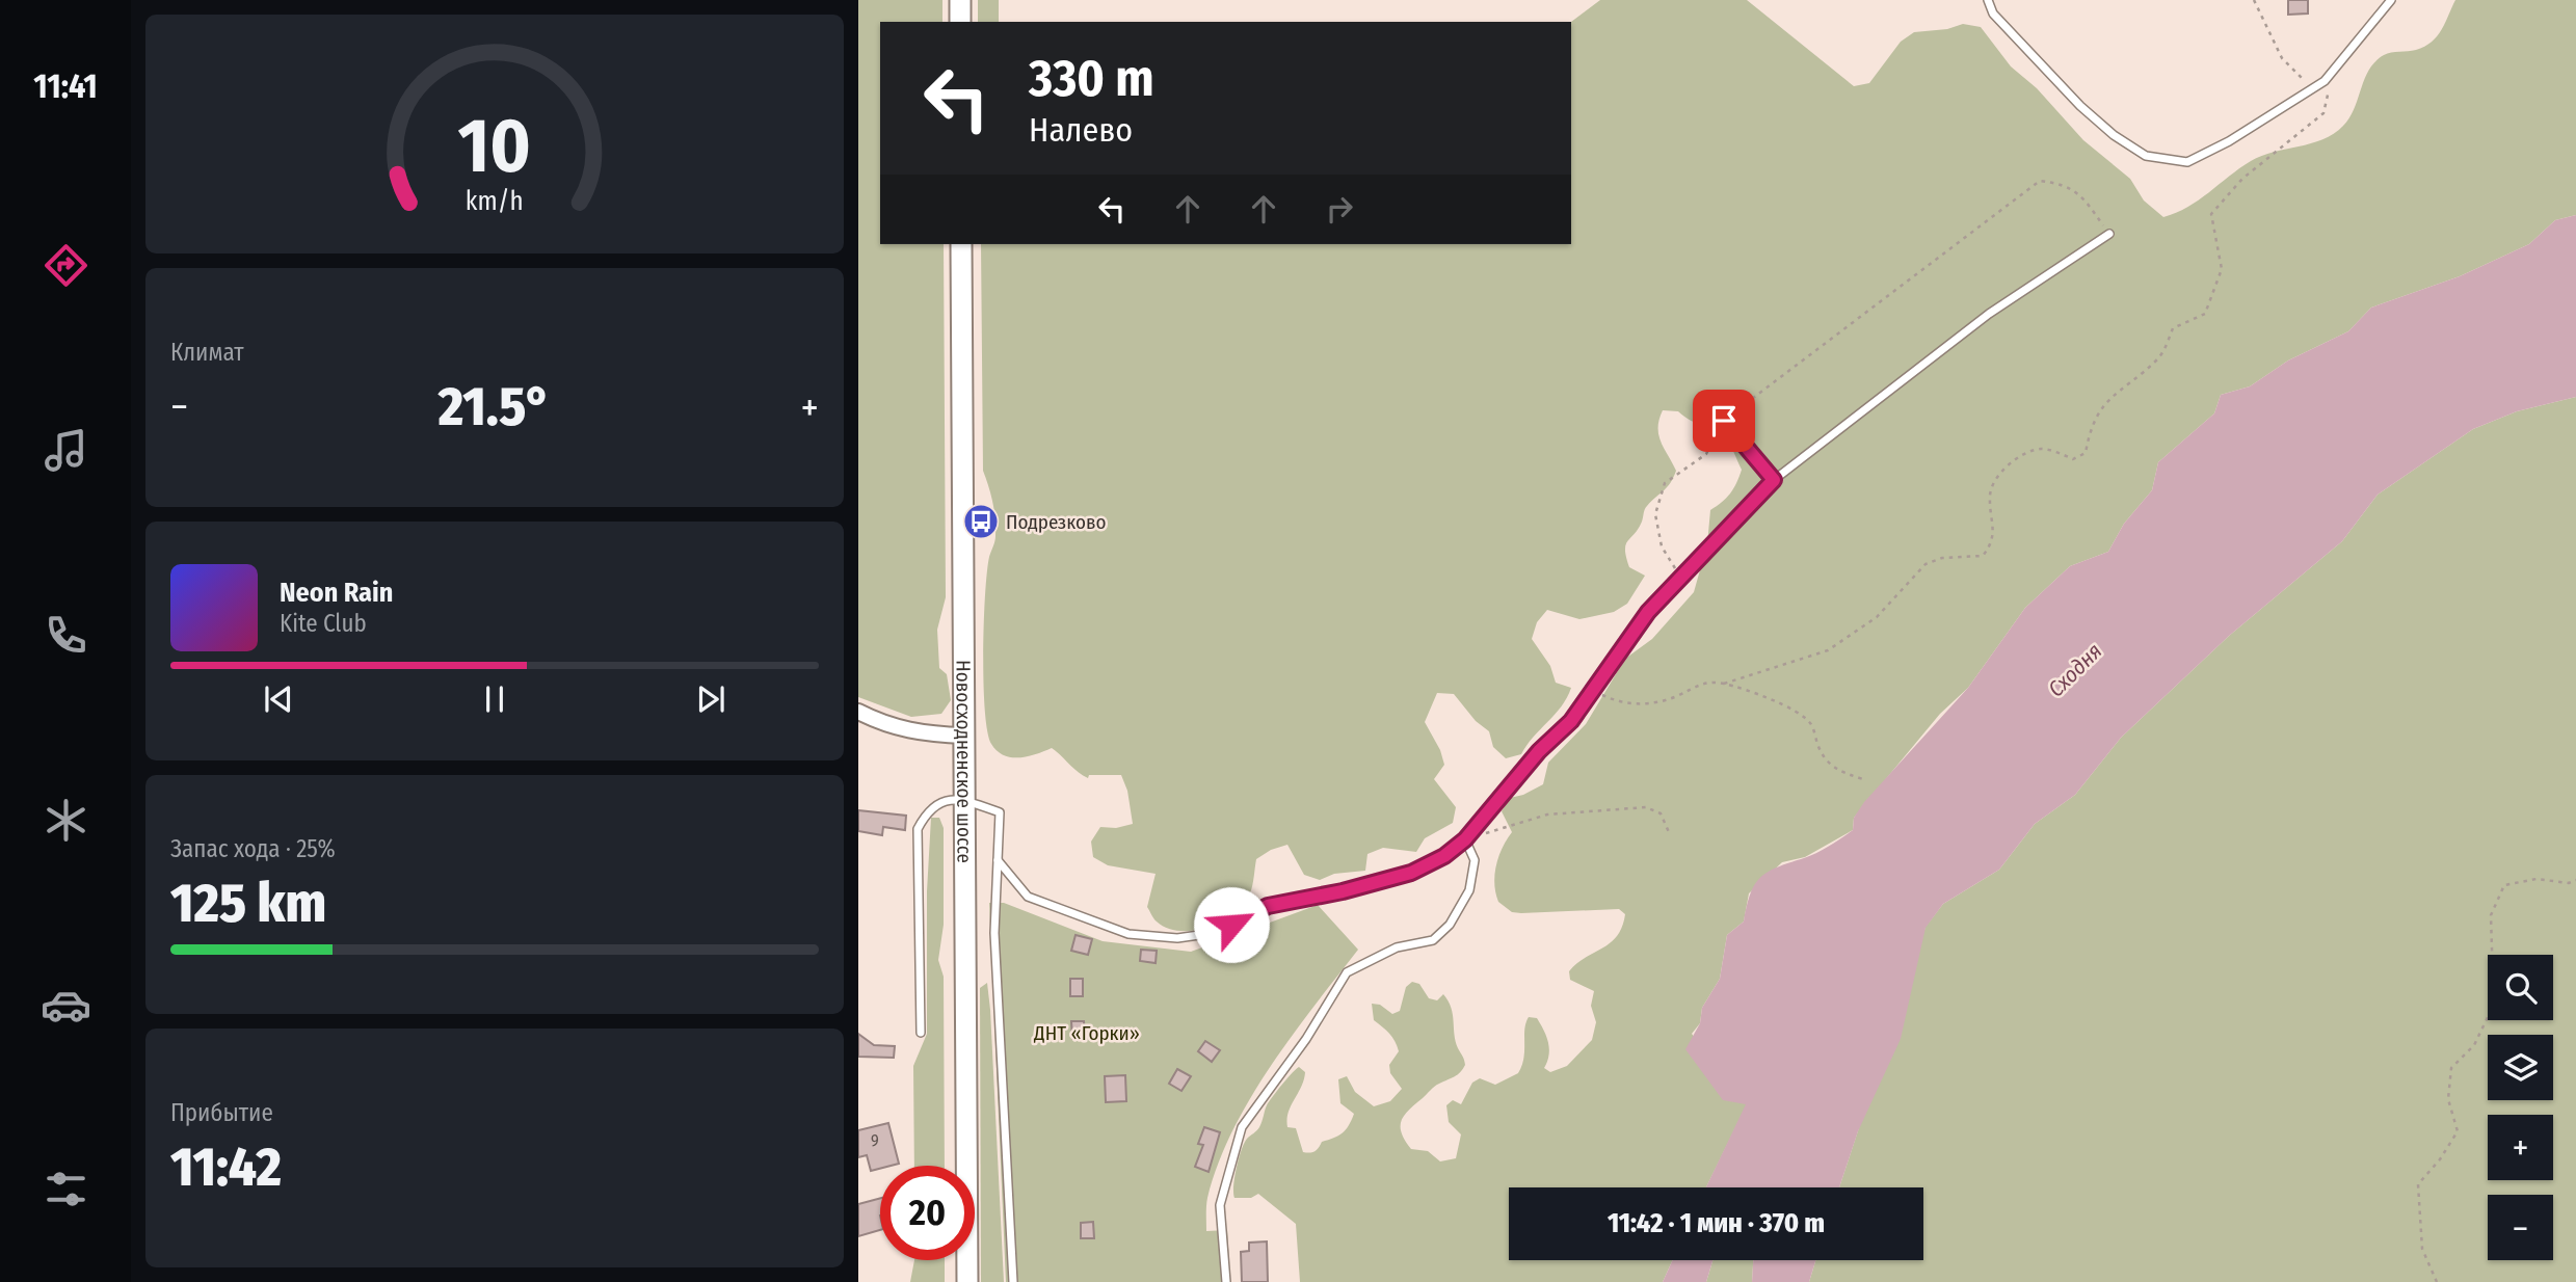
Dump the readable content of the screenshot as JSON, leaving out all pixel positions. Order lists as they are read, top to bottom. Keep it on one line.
{"streets":{"main road":["Новосходненское шоссе"]},"water":["Сходня"],"parks":["ДНТ «Горки»"],"places":{"bus stop":["Подрезково"]},"house_numbers":["9"],"page":{"tabs":"11:41","turn":["330 m","Налево"],"tile":["Климат",["Запас хода · 25%","125 km"],["Прибытие","11:42"]],"heat":["−","21.5°","+"],"song":["Neon Rain","Kite Club"],"map_buttons":["+","−"],"limit":"20","trip":"11:42 · 1 мин · 370 m","gauge":["10","km/h"]}}
